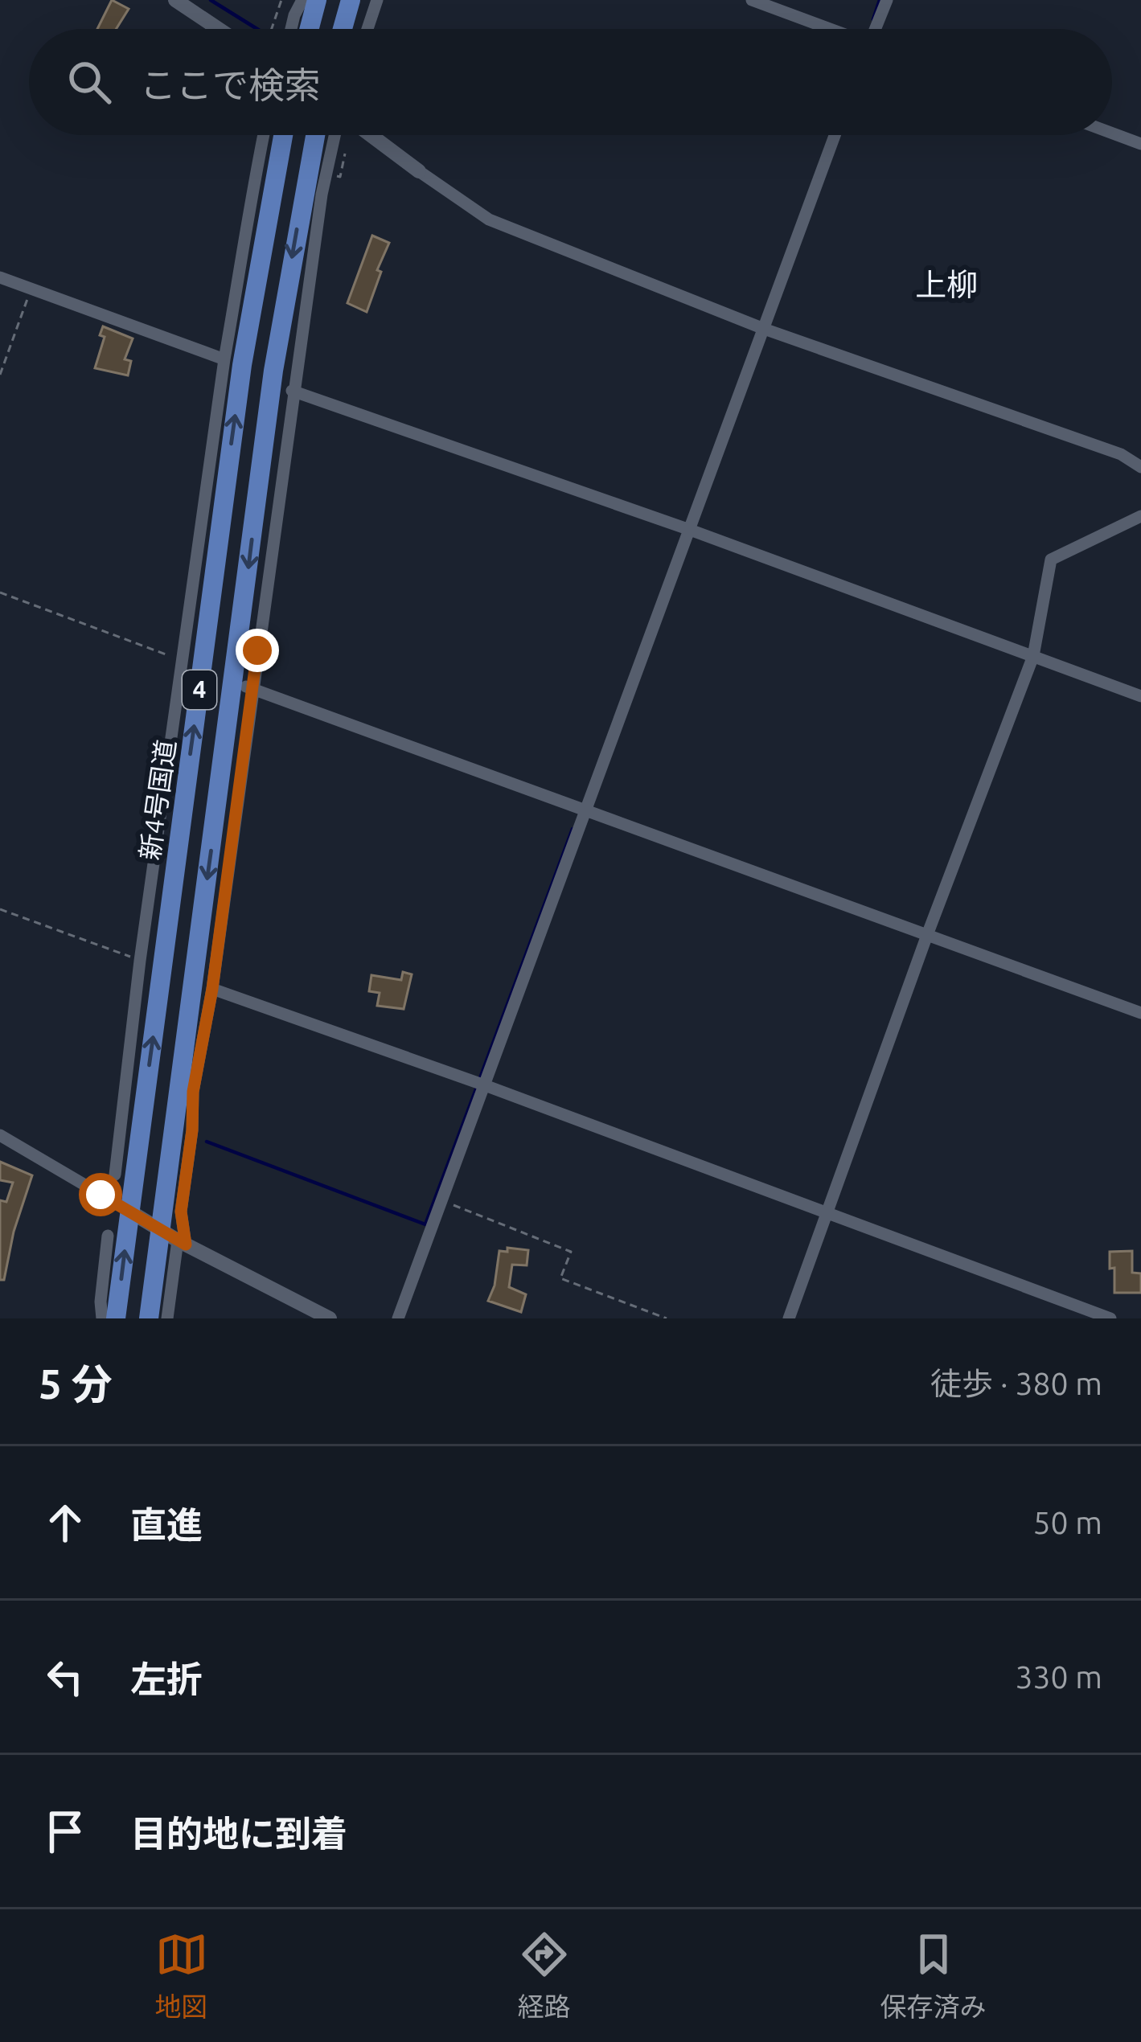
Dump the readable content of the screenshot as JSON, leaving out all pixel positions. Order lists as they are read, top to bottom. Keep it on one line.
{"streets":{"highway":["4","新4号国道"]},"districts":["上柳"],"page":{"search":"ここで検索","heading":["5 分","徒歩 · 380 m"],"list":[["直進","50 m"],["左折","330 m"],"目的地に到着"],"nav":["地図","経路","保存済み"]}}
